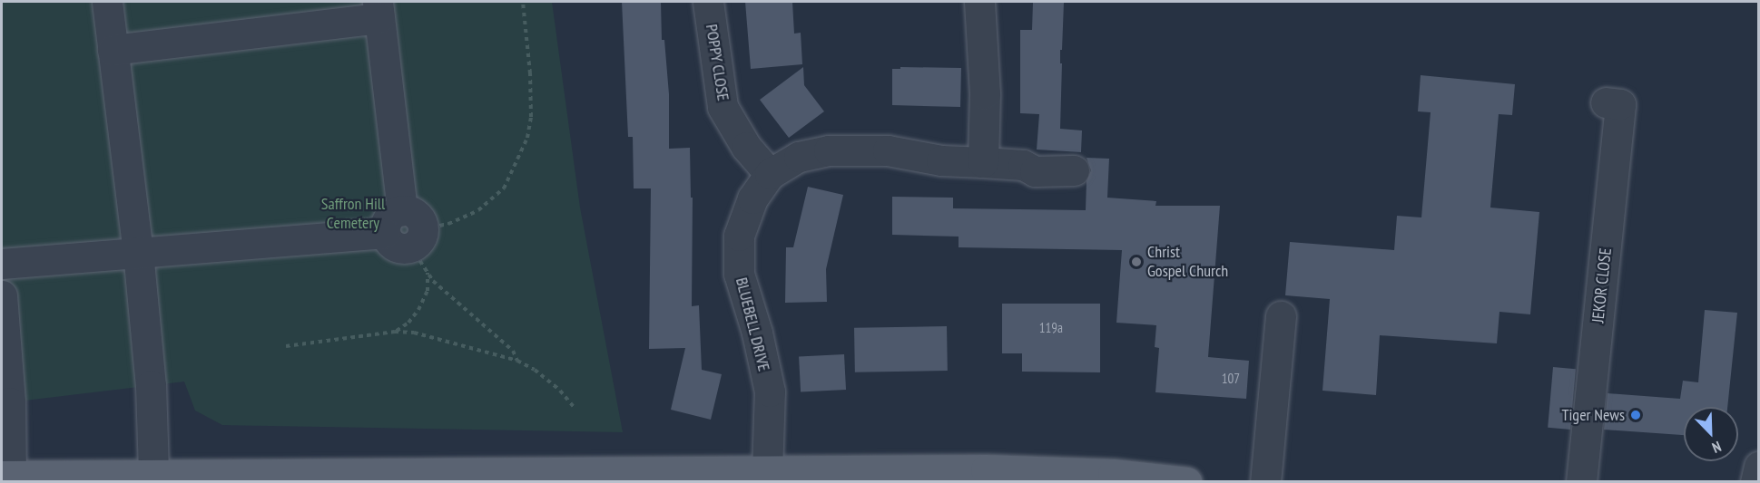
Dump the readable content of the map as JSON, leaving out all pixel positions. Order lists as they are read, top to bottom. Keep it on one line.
{"streets":{"street":["POPPY CLOSE","JEKOR CLOSE","BLUEBELL DRIVE"]},"crossings":[["POPPY CLOSE","BLUEBELL DRIVE"]],"parks":["Saffron Hill Cemetery"],"places":["Christ Gospel Church","Tiger News"],"house_numbers":["119a","107"],"north":"bottom right"}
